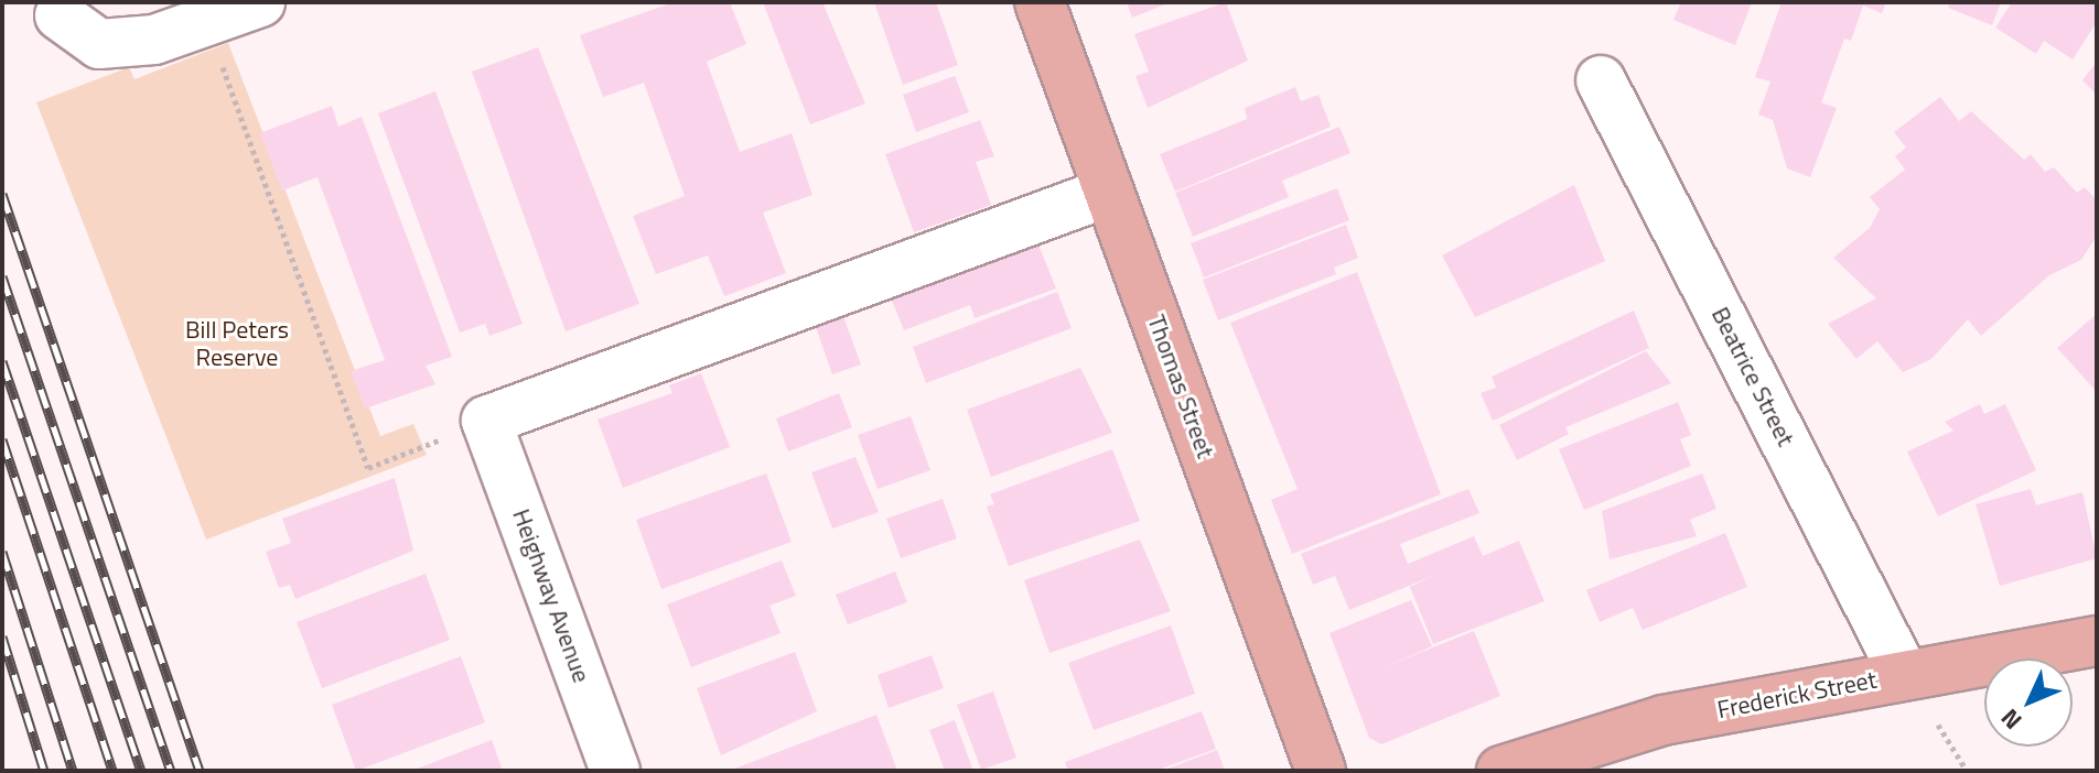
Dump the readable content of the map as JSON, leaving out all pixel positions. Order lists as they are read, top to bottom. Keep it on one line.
{"streets":{"main road":["Thomas Street","Frederick Street"],"street":["Beatrice Street","Heighway Avenue"]},"crossings":[["Beatrice Street","Frederick Street"]],"parks":["Bill Peters Reserve"],"north":"bottom left"}
